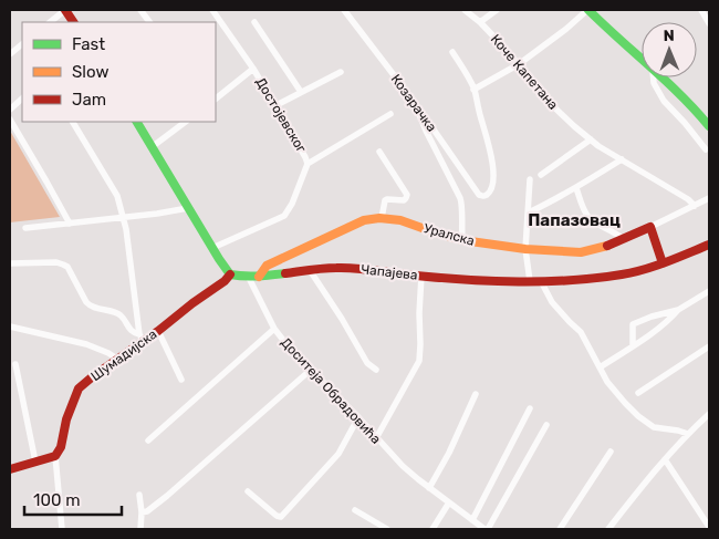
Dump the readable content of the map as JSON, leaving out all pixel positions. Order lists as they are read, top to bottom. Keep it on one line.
{"streets":{"street":["Коче Капетана","Козарачка","Достојевског","Уралска","Чапајева","Шумадијска","Доситеја Обрадовића"]},"crossings":[["Коче Капетана","Уралска"],["Уралска","Чапајева"],["Чапајева","Доситеја Обрадовића"]],"districts":["Папазовац"],"legend":["Fast","Slow","Jam"],"scale_bar":"100 m","north":"top"}
